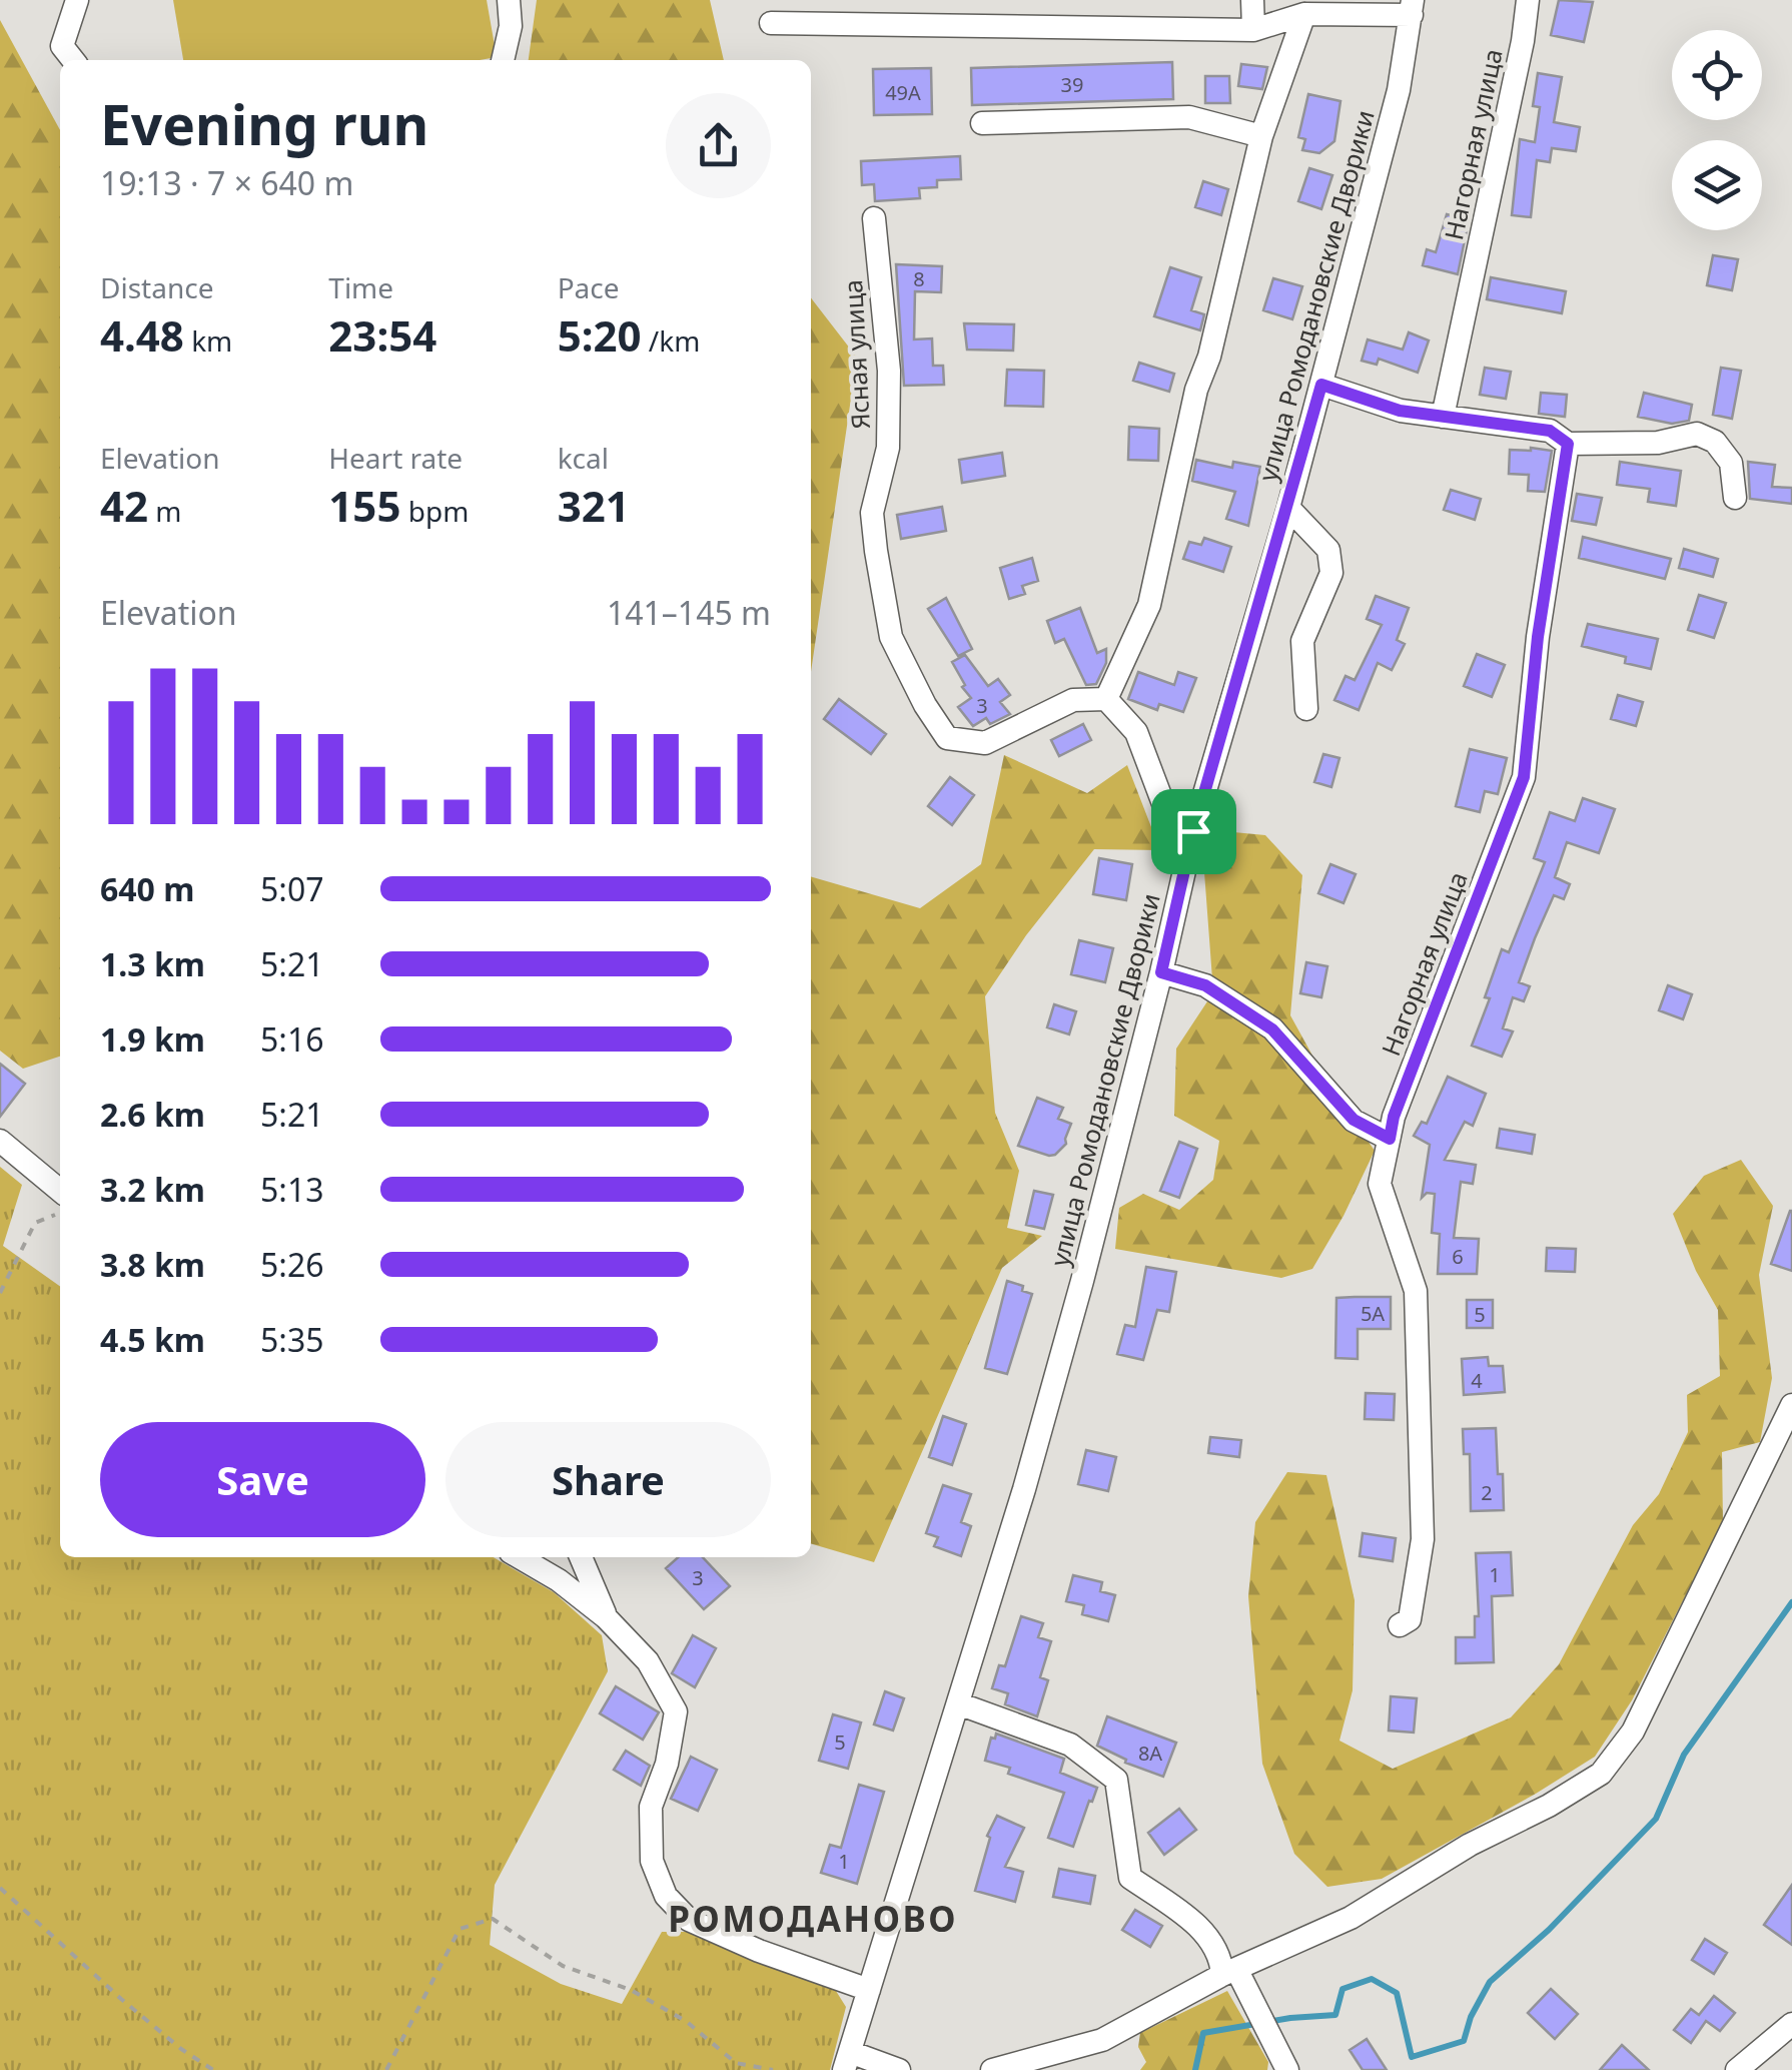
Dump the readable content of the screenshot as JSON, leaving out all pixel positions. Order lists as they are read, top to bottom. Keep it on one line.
{"streets":{"street":["Нагорная улица","улица Ромодановские Дворики","Ясная улица"]},"districts":["РОМОДАНОВО"],"house_numbers":["39","49А","8","3","6","5А","5","4","2","1","3","5","8А","1"],"page":{"heading":["Evening run","19:13 · 7 × 640 m"],"stats":[["Distance","4.48 km"],["Time","23:54"],["Pace","5:20 /km"],["Elevation","42 m"],["Heart rate","155 bpm"],["kcal","321"]],"chart":["Elevation","141–145 m"],"list":[{"name":"640 m","note":"5:07"},{"name":"1.3 km","note":"5:21"},{"name":"1.9 km","note":"5:16"},{"name":"2.6 km","note":"5:21"},{"name":"3.2 km","note":"5:13"},{"name":"3.8 km","note":"5:26"},{"name":"4.5 km","note":"5:35"}],"buttons":["Save","Share"]}}
